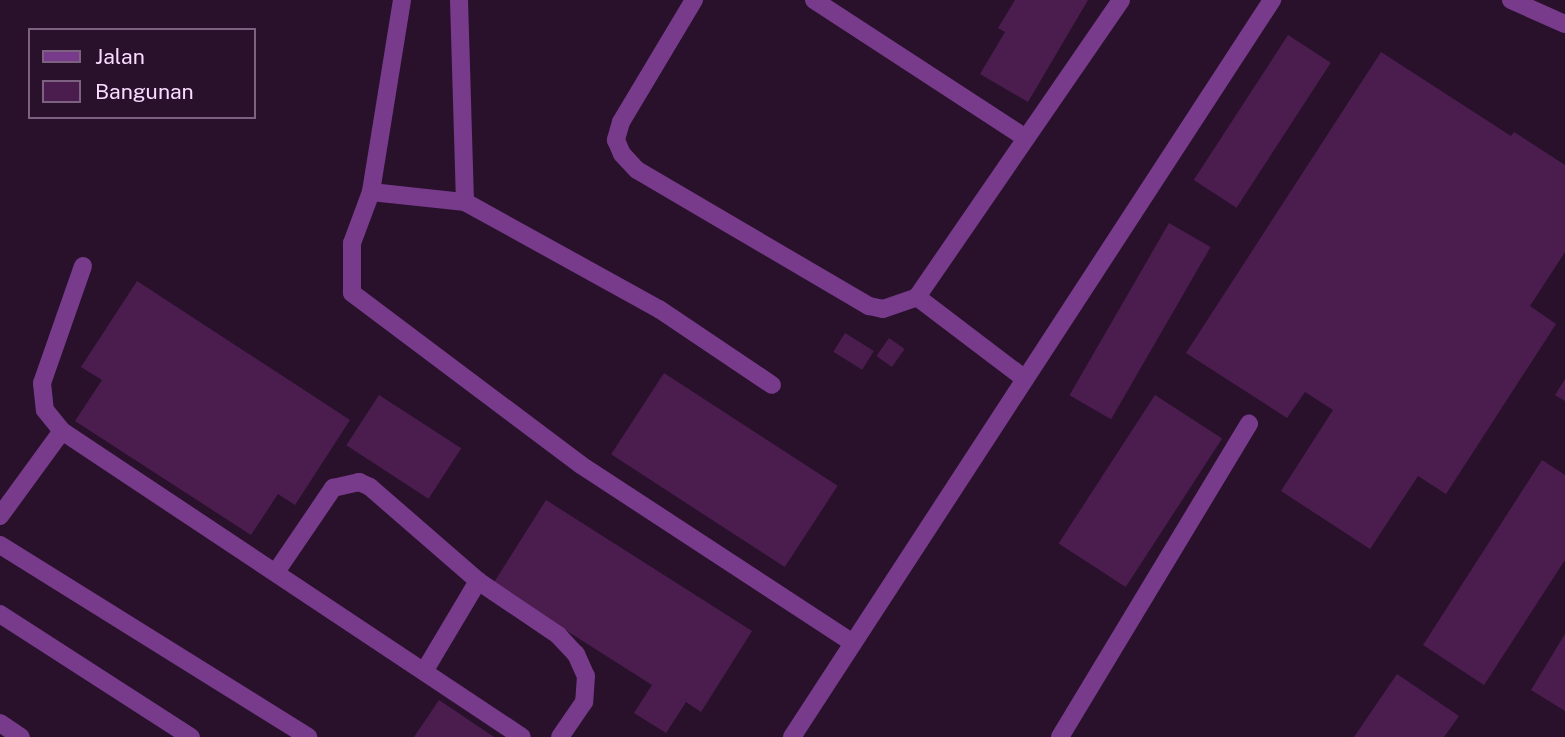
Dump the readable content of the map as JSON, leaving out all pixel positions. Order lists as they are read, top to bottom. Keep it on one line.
{"legend":["Jalan","Bangunan"]}
